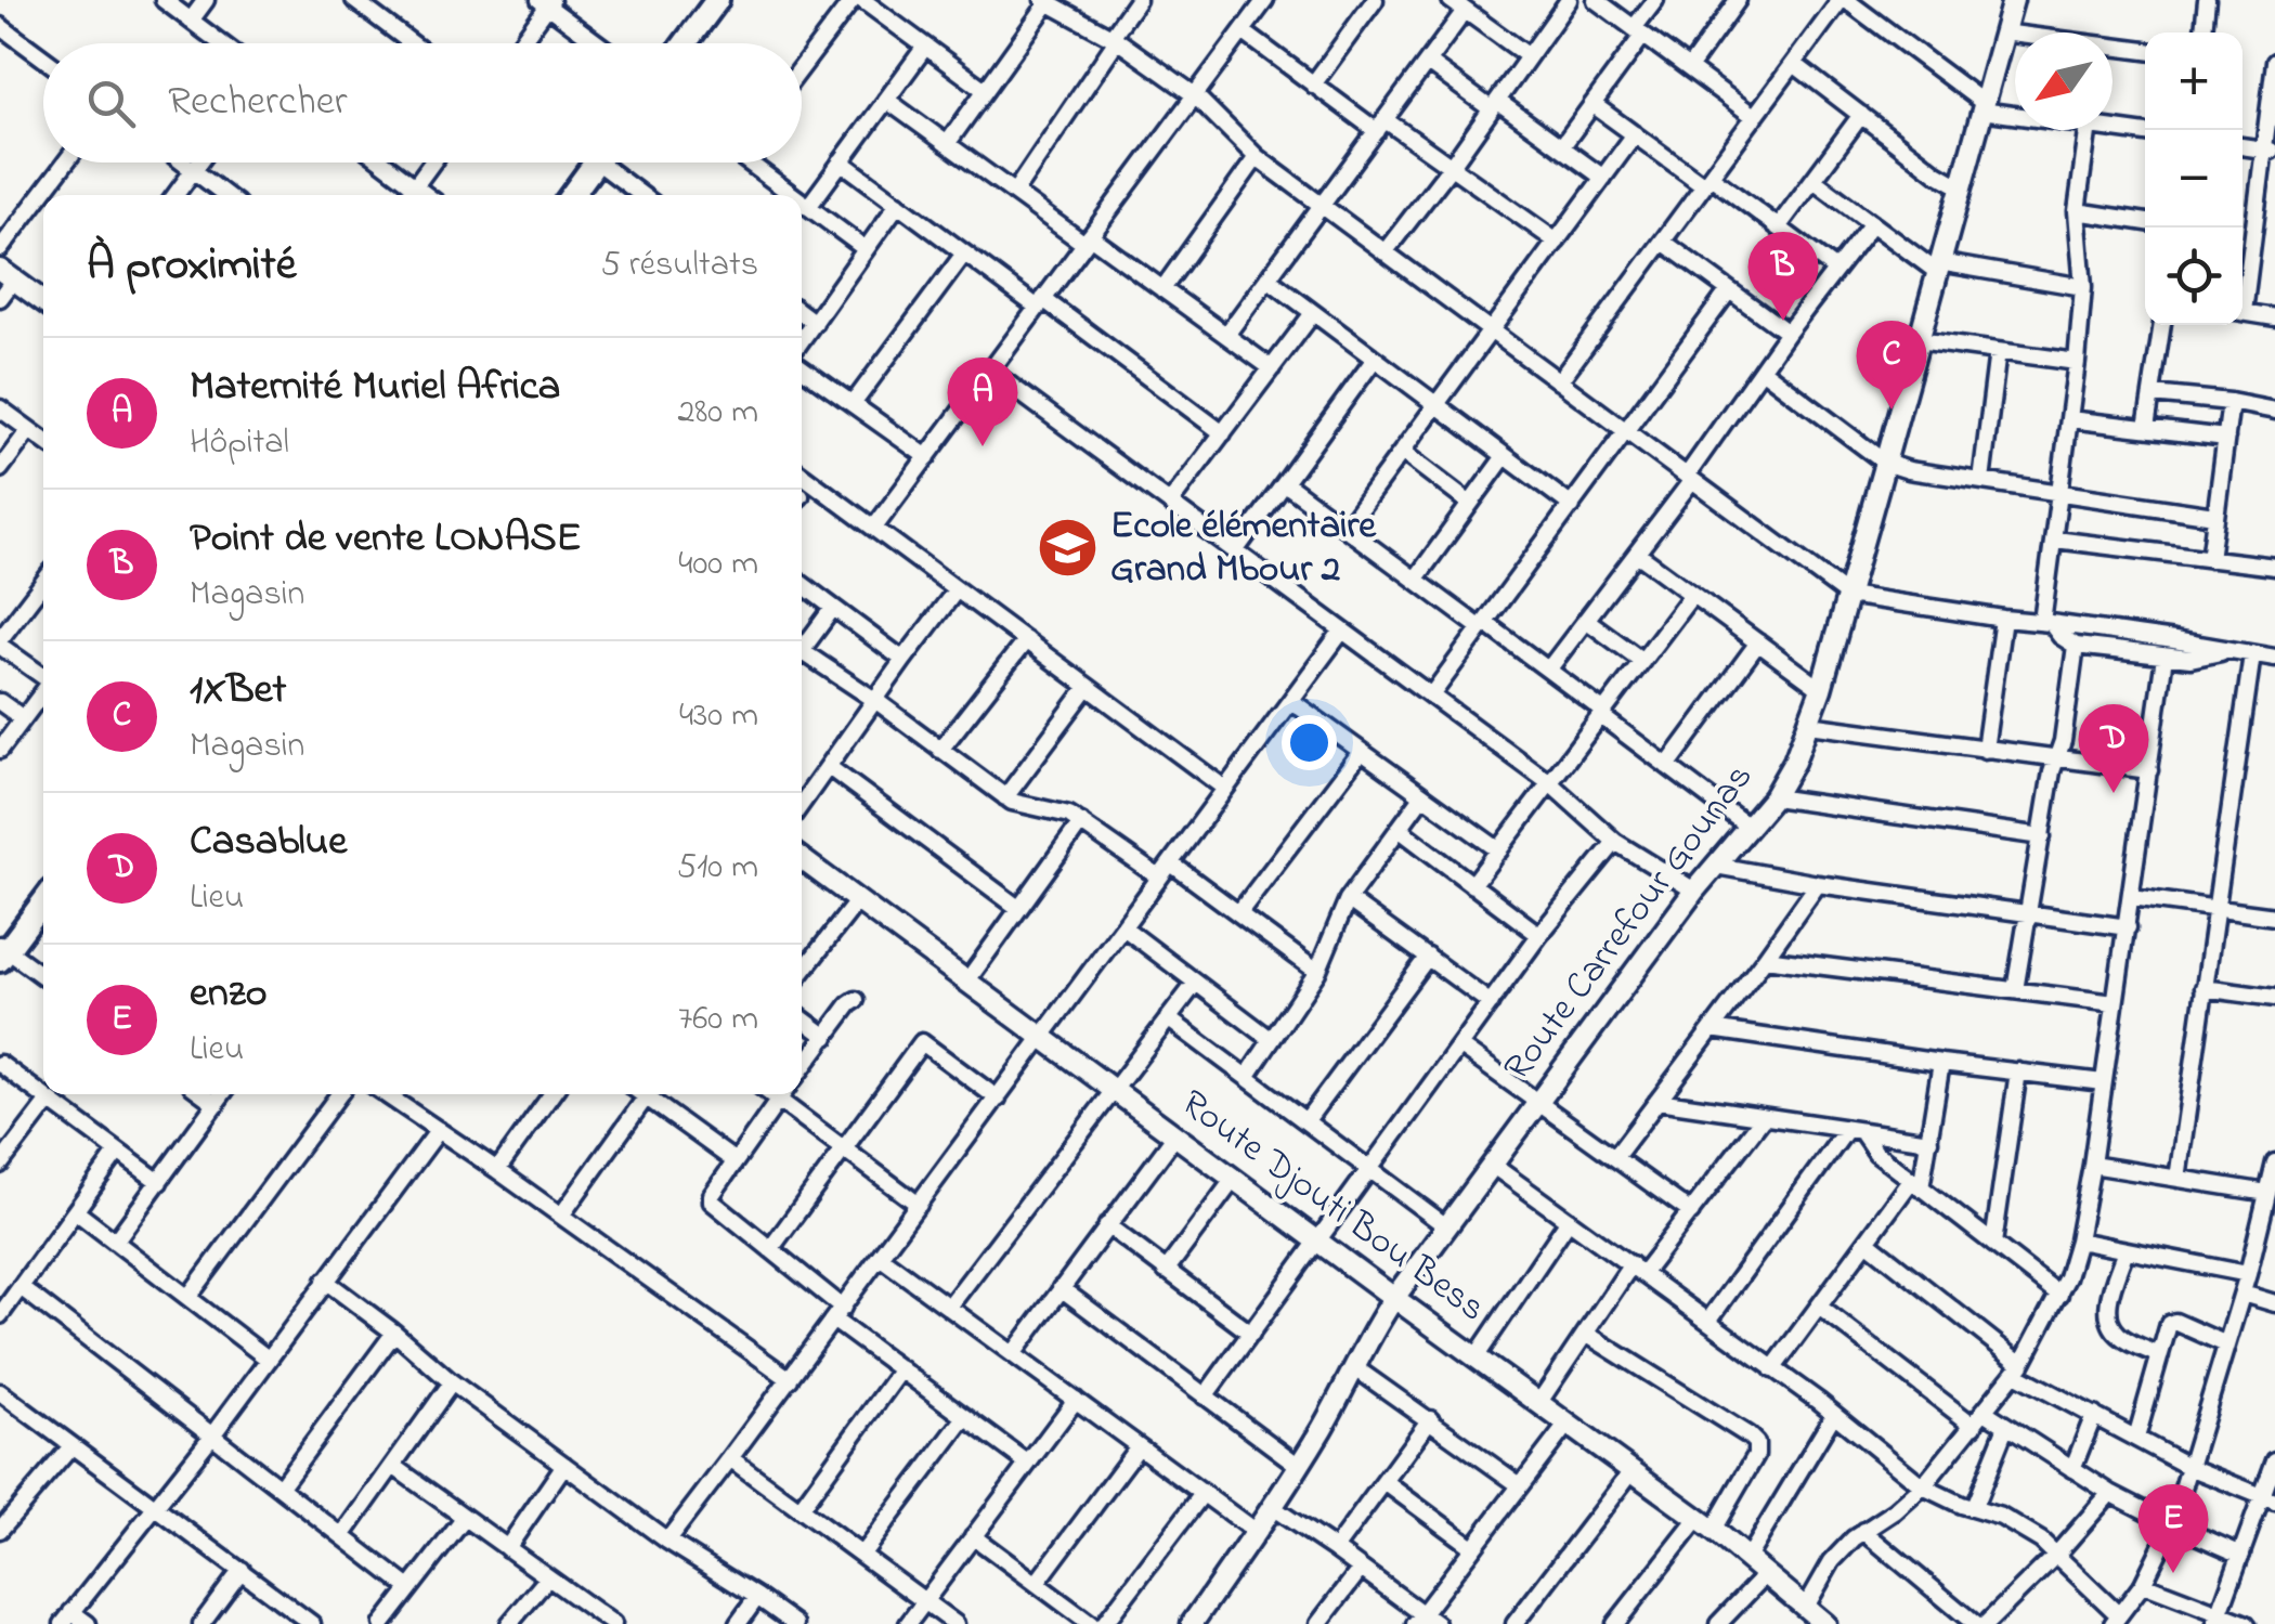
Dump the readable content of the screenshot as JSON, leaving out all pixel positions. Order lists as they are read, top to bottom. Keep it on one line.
{"streets":{"main road":["Route Carrefour Gounas","Route Djouti Bou Bess"]},"crossings":[["Route Carrefour Gounas","Route Djouti Bou Bess"]],"places":{"school or university":["Ecole élémentaire Grand Mbour 2"]},"north":"bottom left","page":{"map_buttons":["+","−"],"search":"Rechercher","heading":["À proximité","5 résultats"],"pins":["B","C","A","D","E"],"list":[{"mark":"A","name":"Maternité Muriel Africa","note":"Hôpital","value":"280 m"},{"mark":"B","name":"Point de vente LONASE","note":"Magasin","value":"400 m"},{"mark":"C","name":"1XBet","note":"Magasin","value":"430 m"},{"mark":"D","name":"Casablue","note":"Lieu","value":"510 m"},{"mark":"E","name":"enzo","note":"Lieu","value":"760 m"}]}}
